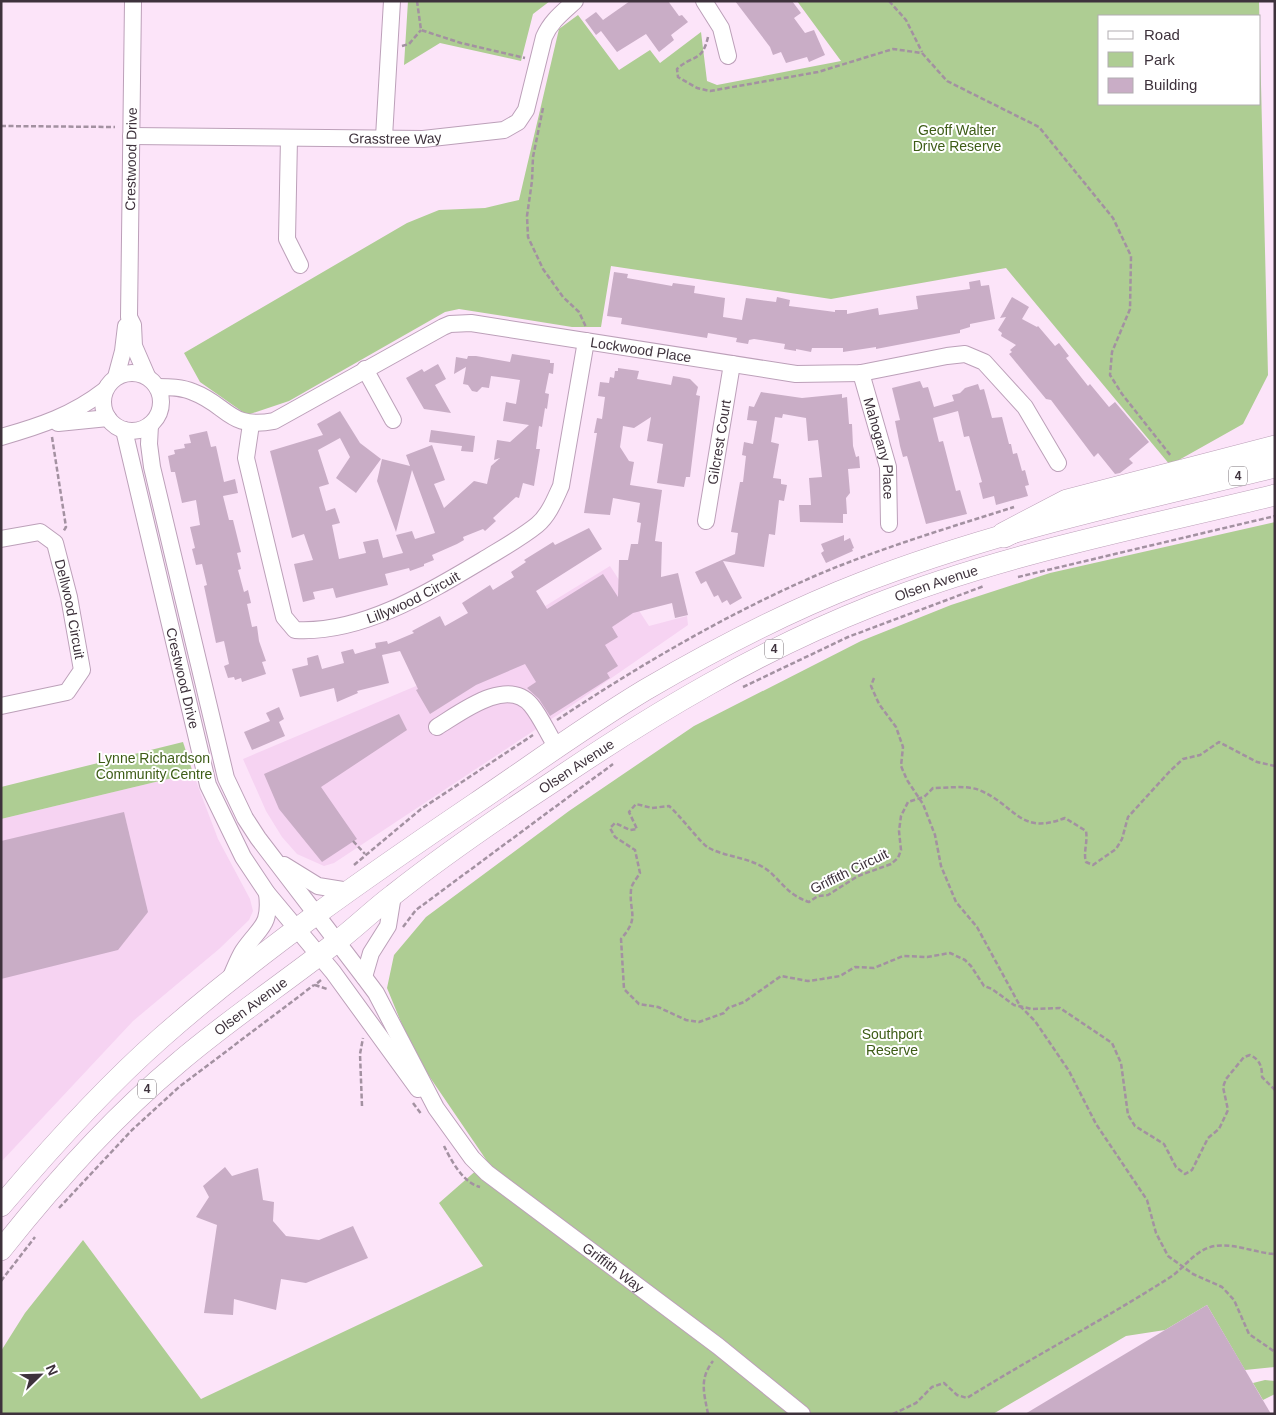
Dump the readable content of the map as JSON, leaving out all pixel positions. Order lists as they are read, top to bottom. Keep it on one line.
{"streets":{"main road":["4","Olsen Avenue"],"street":["Grasstree Way","Crestwood Drive","Lockwood Place","Gilcrest Court","Mahogany Place","Lillywood Circuit","Dellwood Circuit","Griffith Way"],"path":["Griffith Circuit"]},"crossings":[["Grasstree Way","Crestwood Drive"],["Crestwood Drive","Lockwood Place"],["Crestwood Drive","Olsen Avenue"],["Crestwood Drive","Griffith Way"],["Lockwood Place","Gilcrest Court"],["Lockwood Place","Mahogany Place"],["Lockwood Place","Lillywood Circuit"],["Olsen Avenue","Griffith Way"]],"parks":["Geoff Walter Drive Reserve","Lynne Richardson Community Centre","Southport Reserve"],"legend":["Road","Park","Building"],"north":"top right"}
